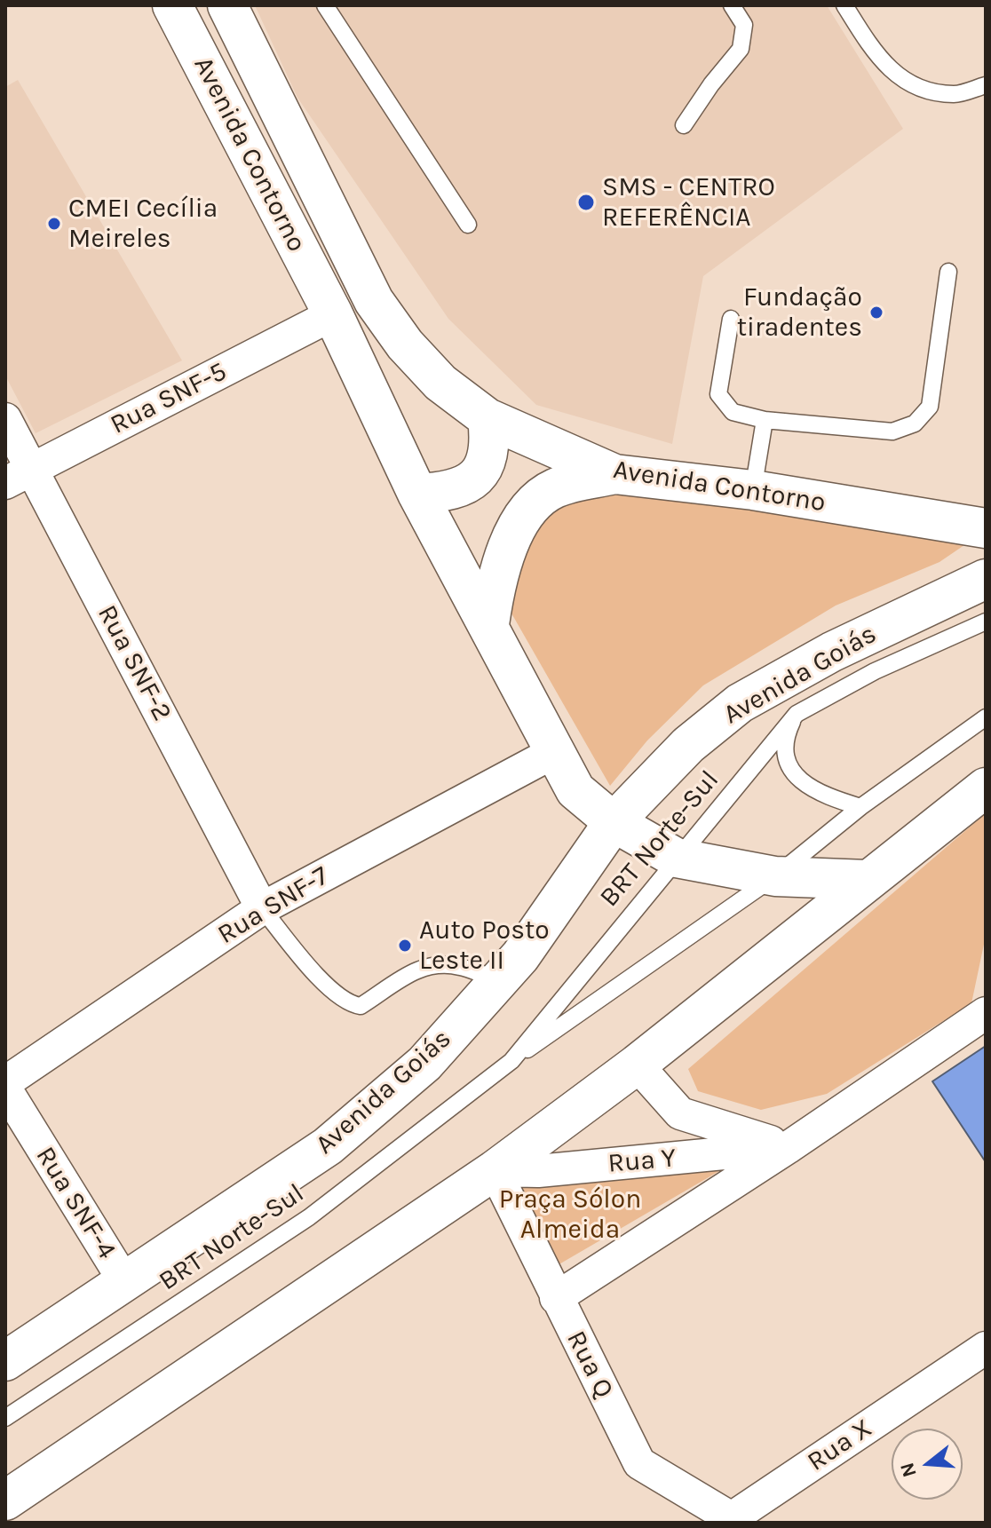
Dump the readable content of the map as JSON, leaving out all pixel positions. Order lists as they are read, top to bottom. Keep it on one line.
{"streets":{"main road":["Avenida Contorno","Avenida Goiás"],"street":["Rua SNF-5","Rua SNF-2","Rua SNF-7","Rua Y","Rua SNF-4","Rua Q","Rua X"],"lane":["BRT Norte-Sul"]},"crossings":[["Avenida Contorno","Rua SNF-5"],["Avenida Contorno","Avenida Goiás"],["Avenida Contorno","BRT Norte-Sul"],["Avenida Contorno","Rua SNF-7"],["Rua SNF-5","Rua SNF-2"],["Rua SNF-2","Rua SNF-7"],["Avenida Goiás","Rua SNF-4"],["Rua Y","Rua Q"],["Rua Q","Rua X"]],"parks":["Praça Sólon Almeida"],"places":["SMS - CENTRO REFERÊNCIA","CMEI Cecília Meireles","Fundação tiradentes","Auto Posto Leste II"],"north":"left"}
